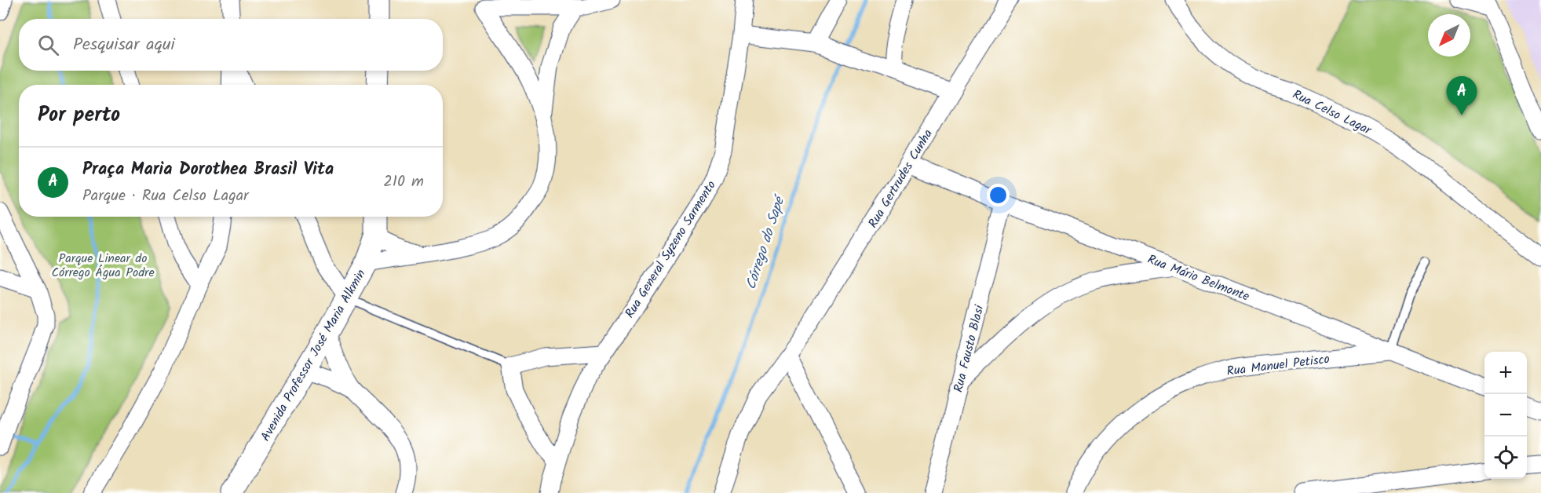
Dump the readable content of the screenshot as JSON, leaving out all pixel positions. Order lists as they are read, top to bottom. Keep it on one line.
{"streets":{"street":["Rua Celso Lagar","Rua Gertrudes Cunha","Rua General Syzeno Sarmento","Rua Mário Belmonte","Rua Fausto Blasi","Avenida Professor José Maria Alkmin","Rua Manuel Petisco"]},"crossings":[["Rua Gertrudes Cunha","Rua Mário Belmonte"],["Rua Mário Belmonte","Rua Fausto Blasi"],["Rua Mário Belmonte","Rua Manuel Petisco"]],"water":["Córrego do Sapé"],"parks":["Parque Linear do Córrego Água Podre"],"north":"bottom left","page":{"search":"Pesquisar aqui","pins":"A","heading":"Por perto","list":[{"mark":"A","name":"Praça Maria Dorothea Brasil Vita","note":"Parque · Rua Celso Lagar","value":"210 m"}],"map_buttons":["+","−"]}}
